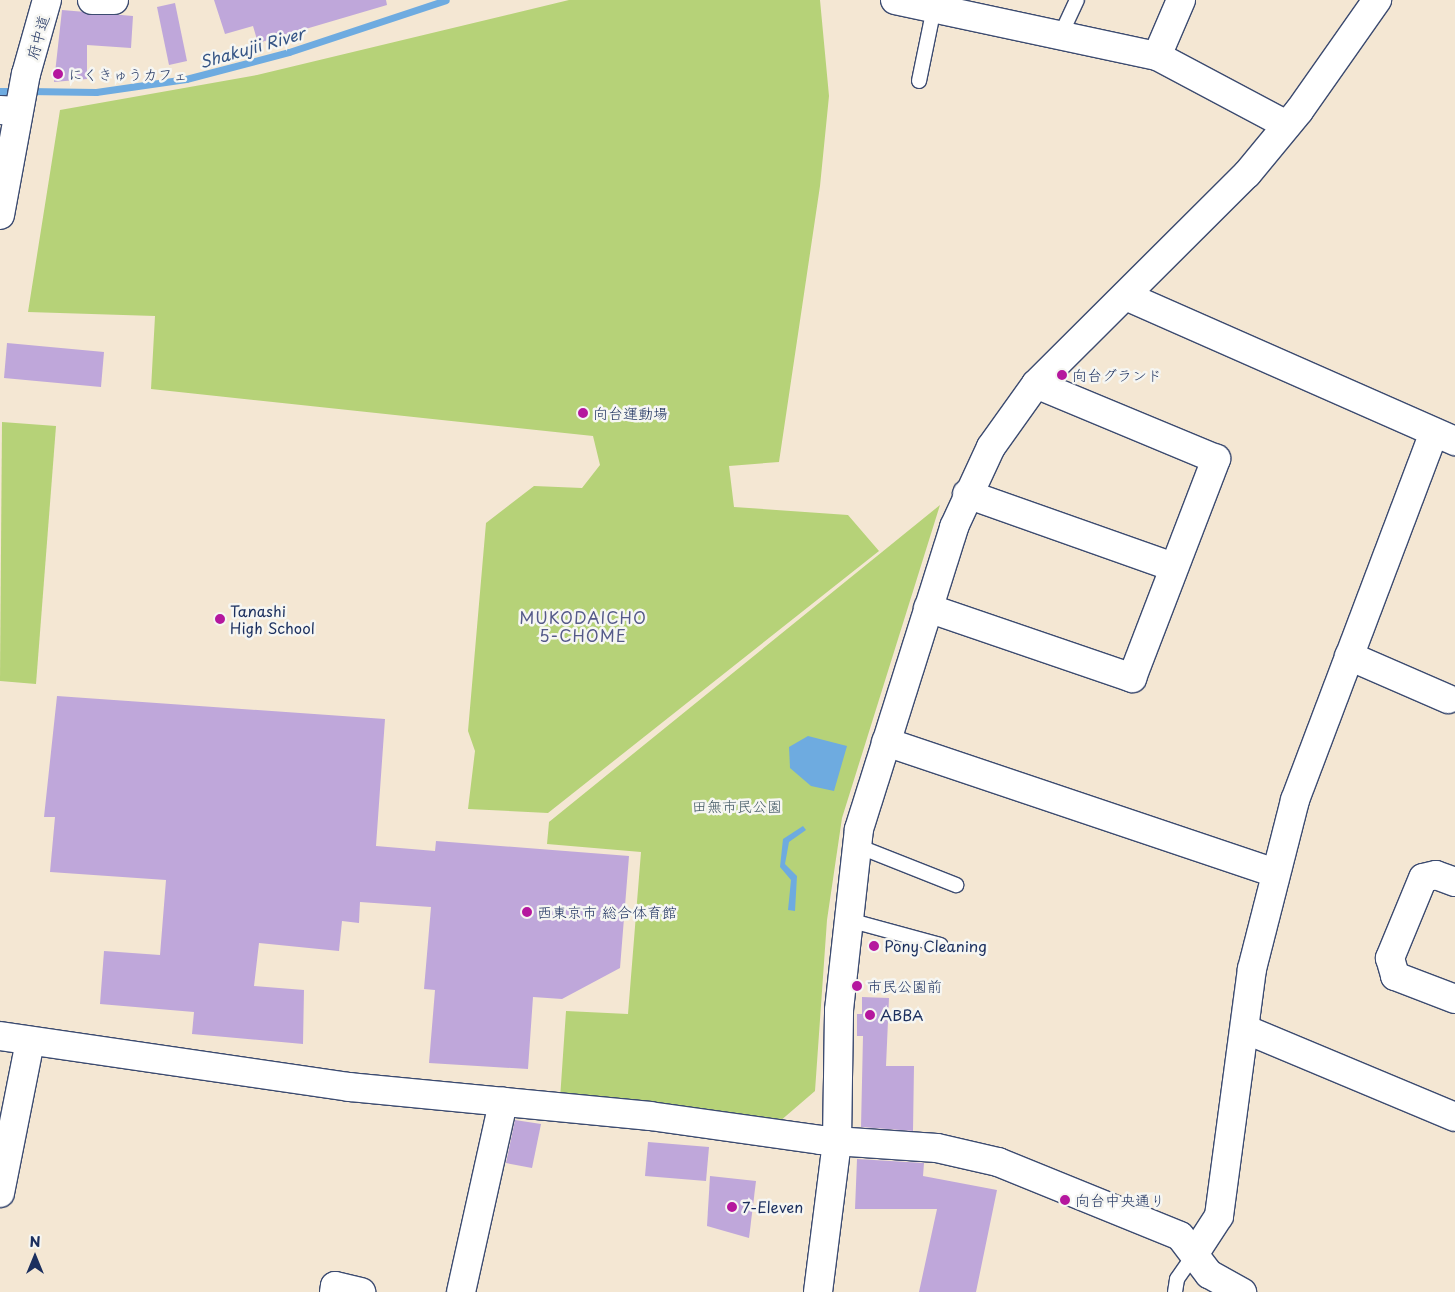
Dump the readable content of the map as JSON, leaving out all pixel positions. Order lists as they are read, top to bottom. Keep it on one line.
{"streets":{"street":["府中道"]},"districts":["MUKODAICHO 5-CHOME"],"water":["Shakujii River"],"parks":["田無市民公園"],"places":["にくきゅうカフェ","向台グランド","向台運動場","Tanashi High School","西東京市 総合体育館","Pony Cleaning","市民公園前","ABBA","向台中央通り","7-Eleven"],"north":"top"}
